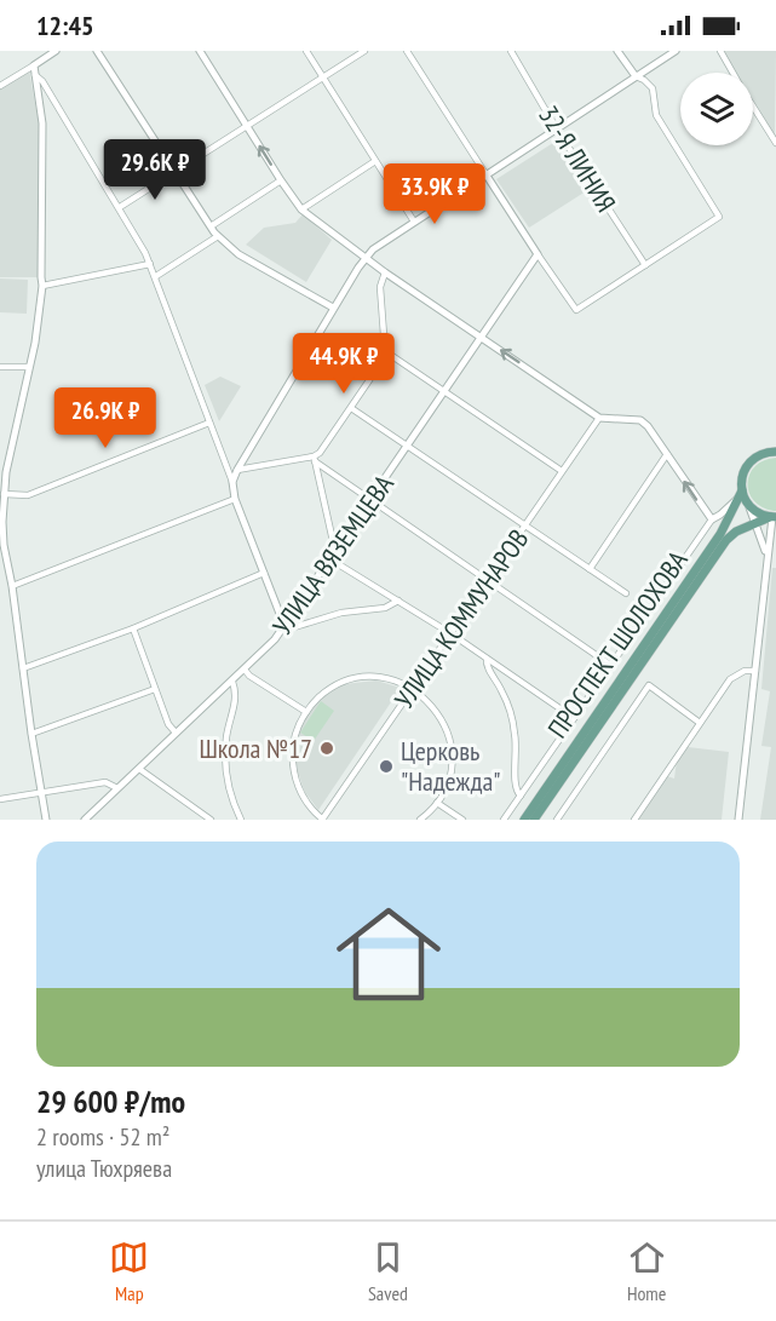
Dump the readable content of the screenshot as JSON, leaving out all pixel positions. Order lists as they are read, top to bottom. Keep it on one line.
{"streets":{"main road":["ПРОСПЕКТ ШОЛОХОВА"],"street":["32-Я ЛИНИЯ","УЛИЦА ВЯЗЕМЦЕВА","УЛИЦА КОММУНАРОВ"]},"places":["Школа №17","Церковь \"Надежда\""],"page":{"status":"12:45","price":["29.6K ₽","33.9K ₽","44.9K ₽","26.9K ₽"],"list":[{"name":"29 600 ₽/mo","note":"2 rooms · 52 m² · улица Тюхряева"}],"tabs":["Map","Saved","Home"]}}
